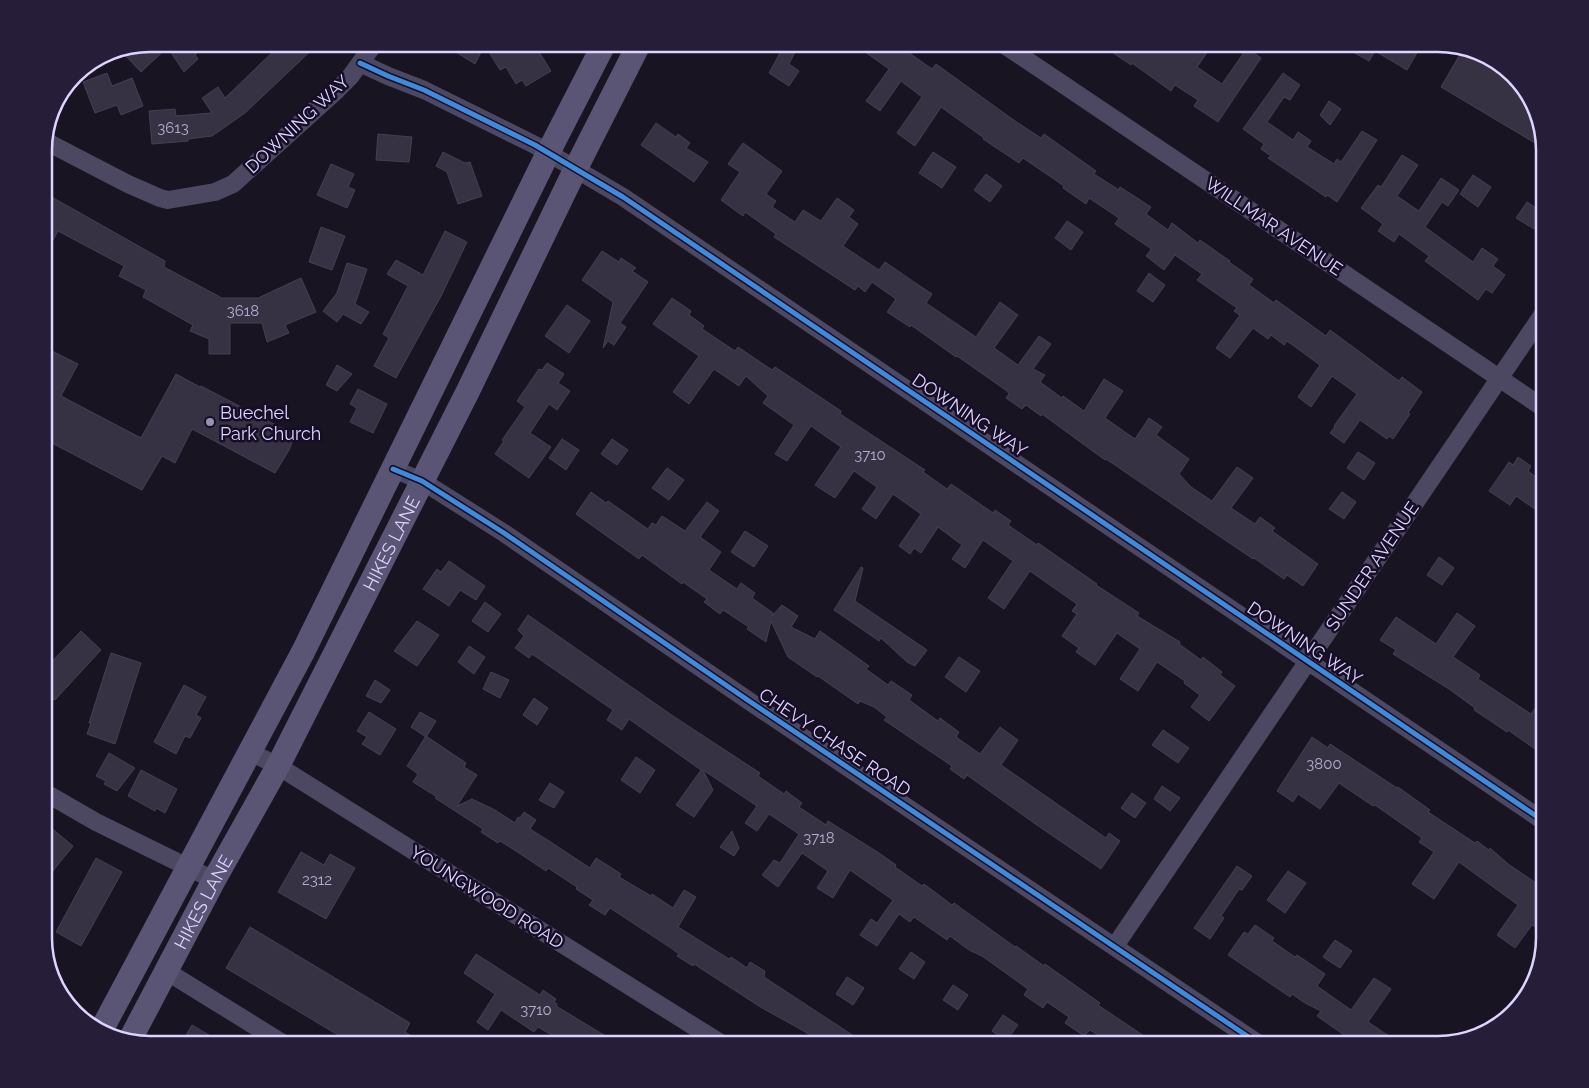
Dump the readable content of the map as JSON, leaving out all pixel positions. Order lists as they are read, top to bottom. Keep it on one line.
{"streets":{"main road":["HIKES LANE"],"street":["DOWNING WAY","WILLMAR AVENUE","SUNDER AVENUE","CHEVY CHASE ROAD","YOUNGWOOD ROAD"]},"crossings":[["DOWNING WAY","HIKES LANE"],["DOWNING WAY","SUNDER AVENUE"],["WILLMAR AVENUE","SUNDER AVENUE"],["HIKES LANE","CHEVY CHASE ROAD"],["HIKES LANE","YOUNGWOOD ROAD"],["SUNDER AVENUE","CHEVY CHASE ROAD"]],"places":["Buechel Park Church"],"house_numbers":["3613","3618","3710","3800","3718","2312","3710"]}
